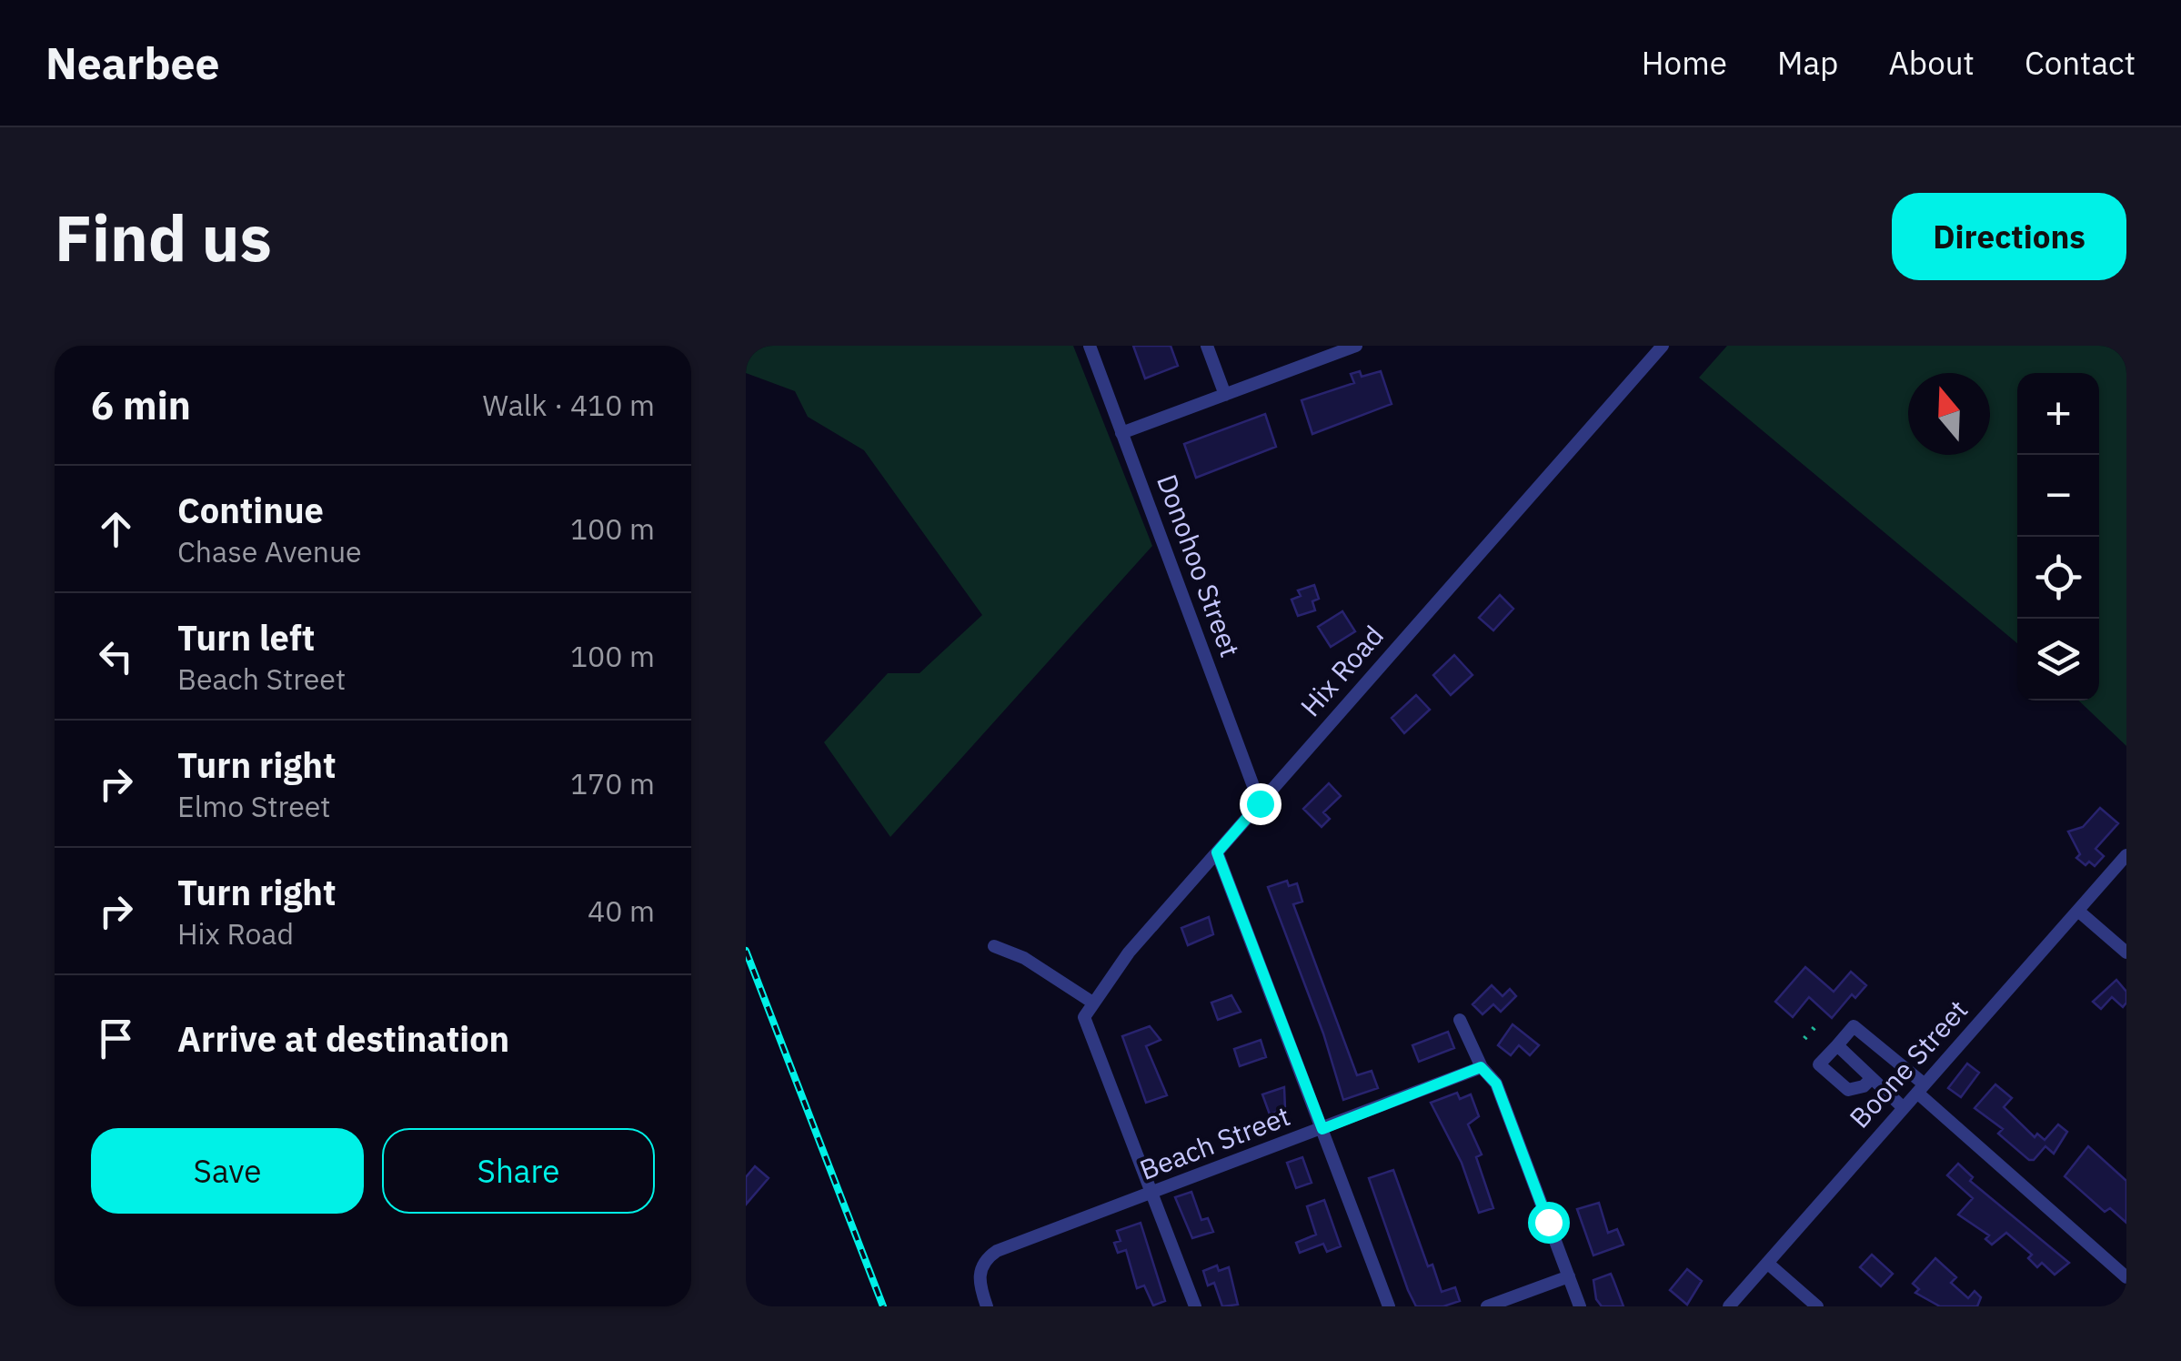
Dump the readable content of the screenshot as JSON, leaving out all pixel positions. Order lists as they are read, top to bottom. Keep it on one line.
{"streets":{"street":["Donohoo Street","Hix Road","Boone Street","Beach Street"]},"crossings":[["Donohoo Street","Hix Road"]],"north":"top","page":{"header":"Nearbee","nav":["Home","Map","About","Contact"],"buttons":["Directions",["Save","Share"]],"title":"Find us","heading":["6 min","Walk · 410 m"],"map_buttons":["+","−"],"list":[["Continue","Chase Avenue","100 m"],["Turn left","Beach Street","100 m"],["Turn right","Elmo Street","170 m"],["Turn right","Hix Road","40 m"],"Arrive at destination"]}}
